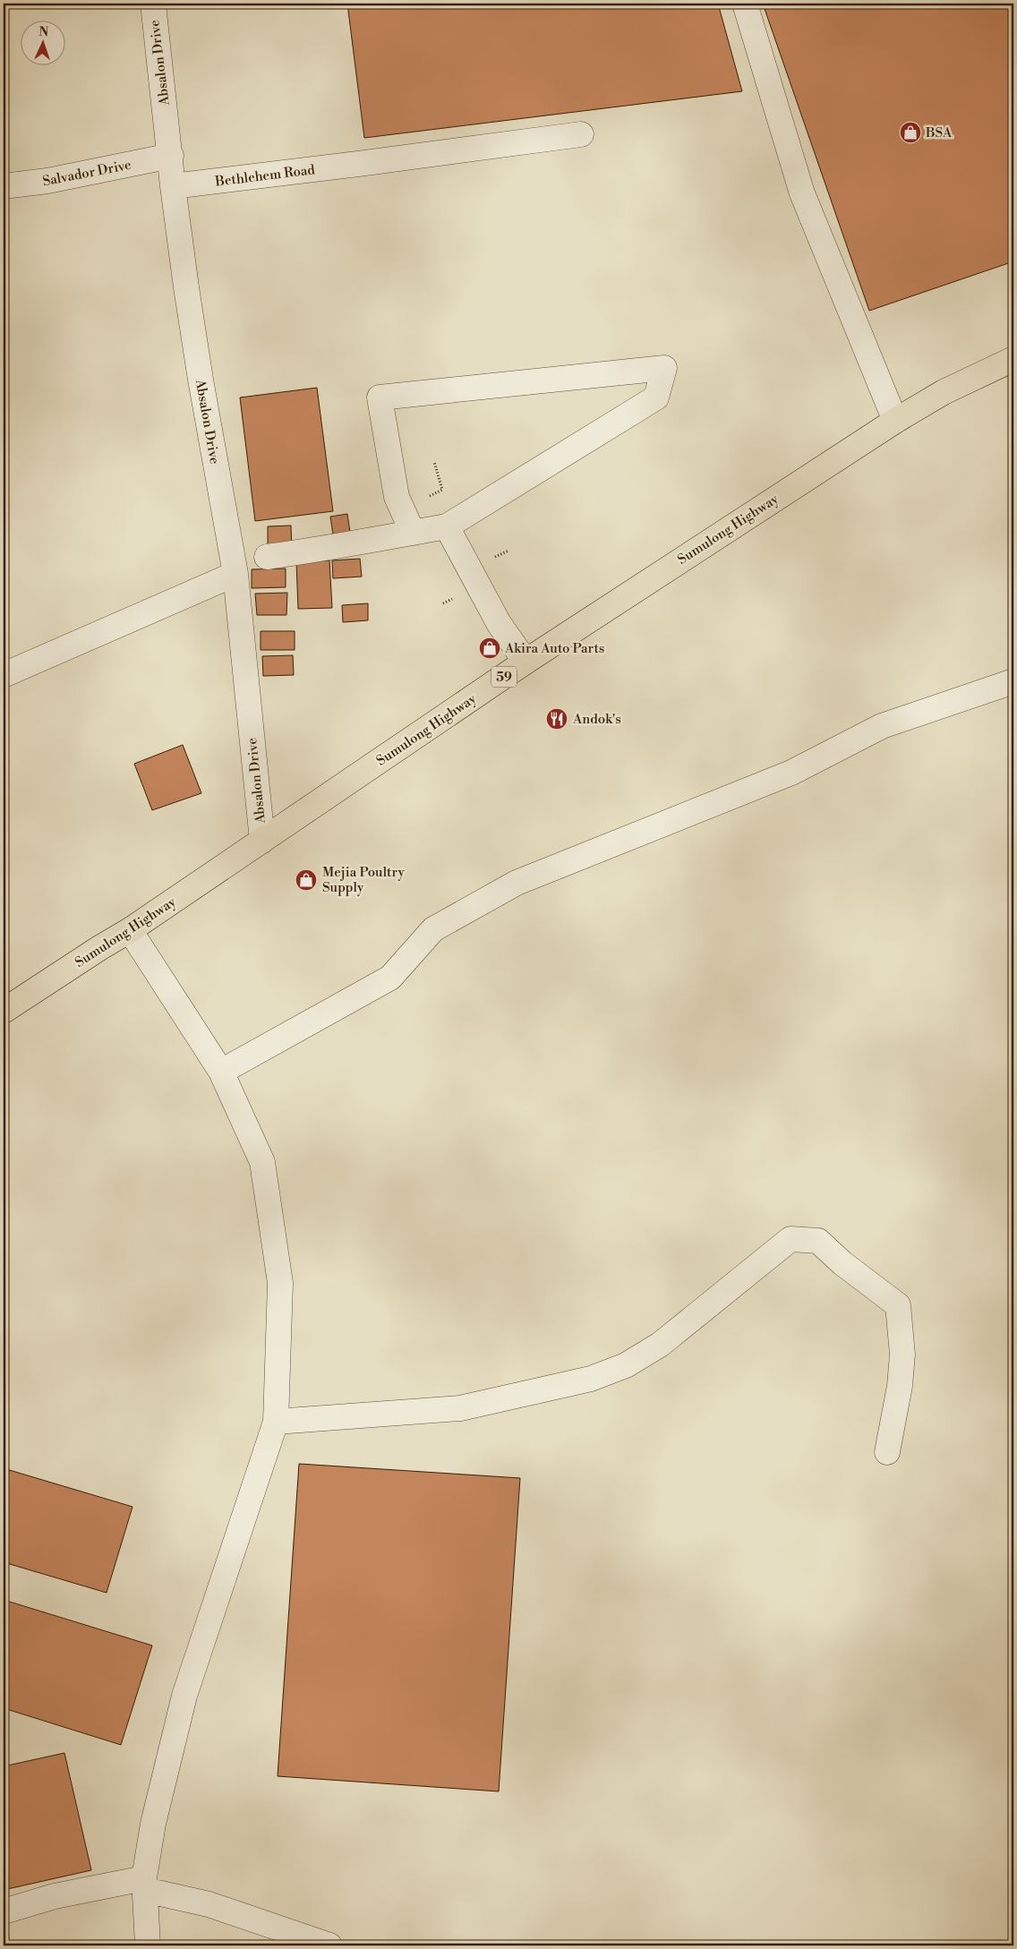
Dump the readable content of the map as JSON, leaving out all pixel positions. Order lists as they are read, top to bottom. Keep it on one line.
{"streets":{"main road":["Sumulong Highway","59"],"street":["Absalon Drive","Salvador Drive","Bethlehem Road"]},"crossings":[["Absalon Drive","Salvador Drive"],["Absalon Drive","Bethlehem Road"],["Absalon Drive","Sumulong Highway"]],"places":{"shop":["BSA","Akira Auto Parts","Mejia Poultry Supply"],"restaurant":["Andok's"]},"north":"top"}
